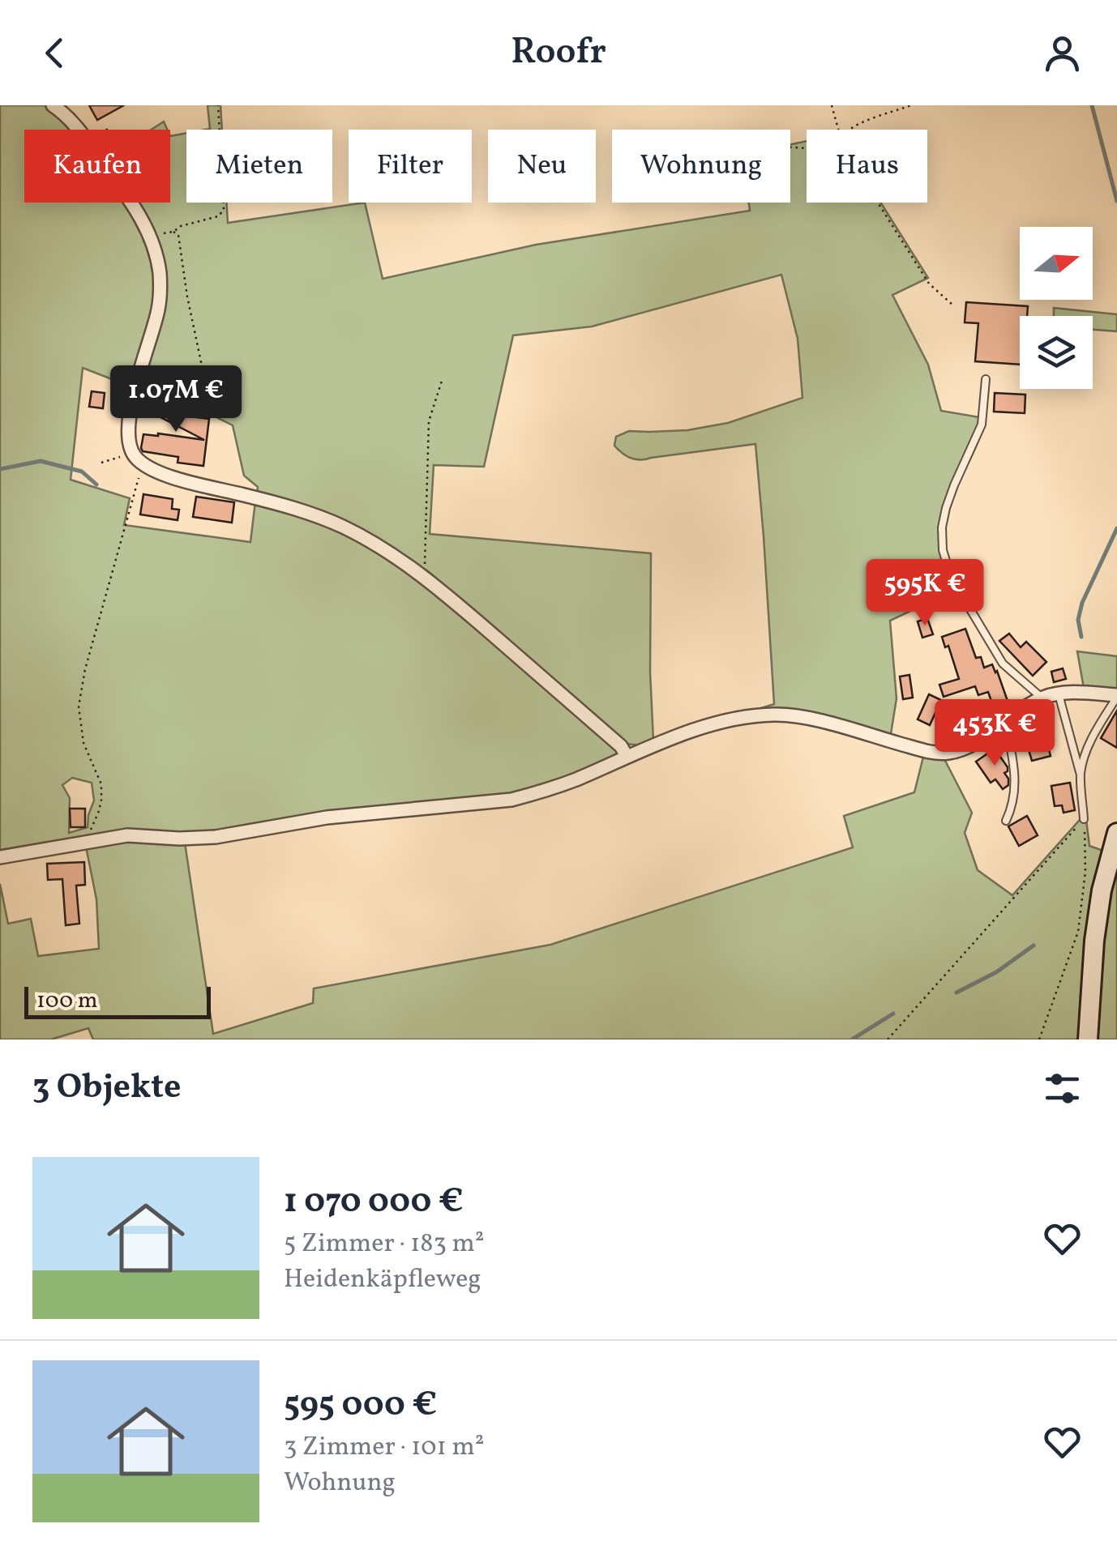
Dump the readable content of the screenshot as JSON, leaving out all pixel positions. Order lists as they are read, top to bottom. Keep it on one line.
{"scale_bar":"100 m","north":"right","page":{"header":"Roofr","chip":["Kaufen","Mieten","Filter","Neu","Wohnung","Haus"],"price":["1.07M €","595K €","453K €"],"scale":"100 m","heading":"3 Objekte","list":[{"name":"1 070 000 €","note":"5 Zimmer · 183 m² · Heidenkäpfleweg"},{"name":"595 000 €","note":"3 Zimmer · 101 m² · Wohnung"}]}}
